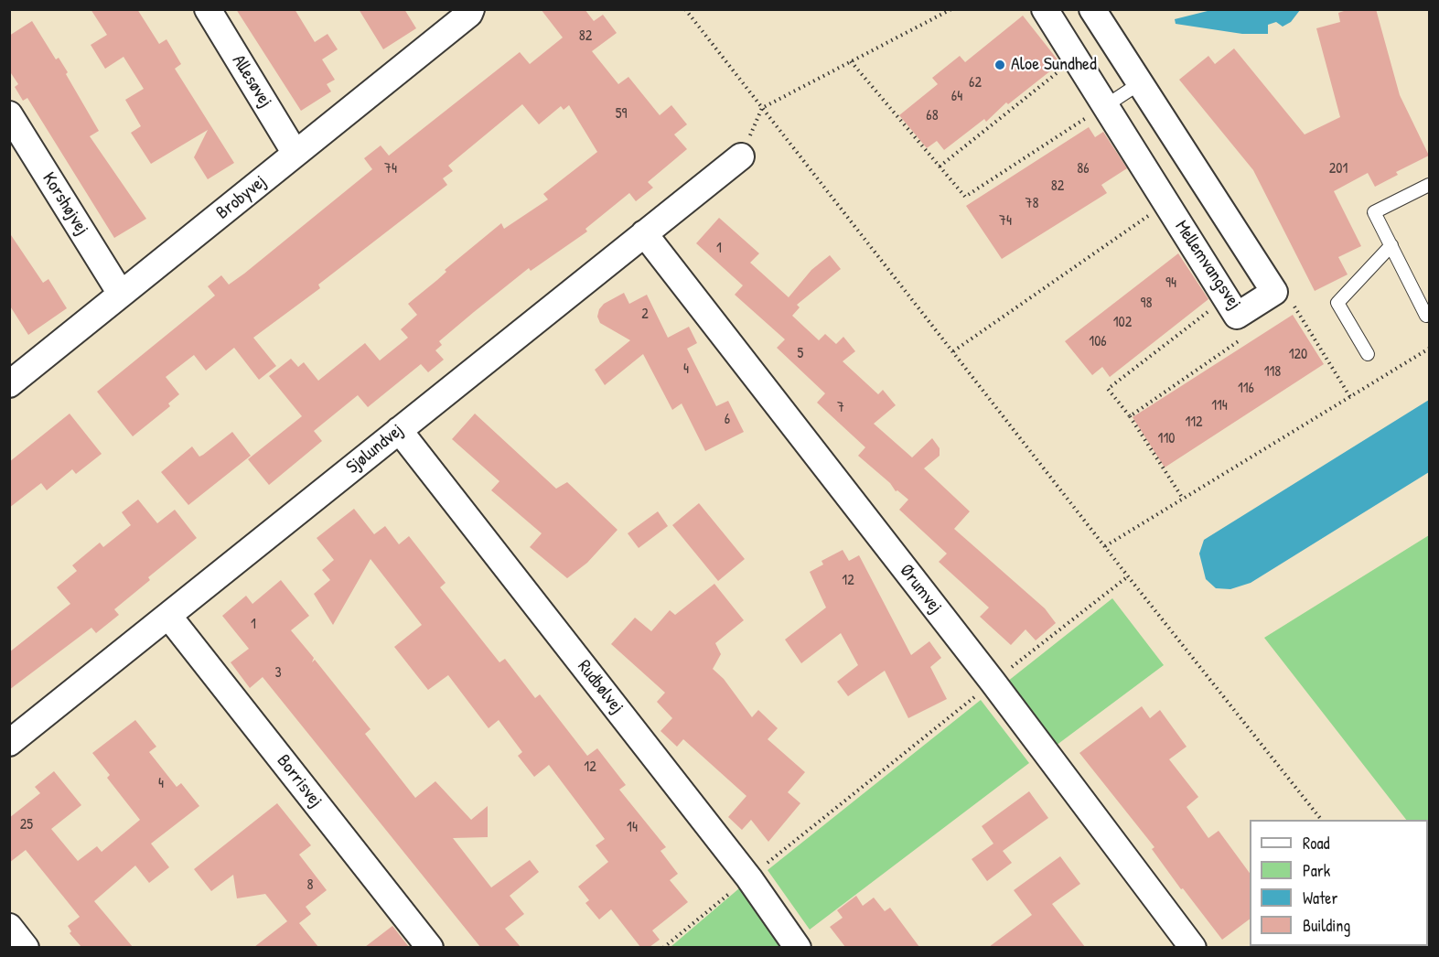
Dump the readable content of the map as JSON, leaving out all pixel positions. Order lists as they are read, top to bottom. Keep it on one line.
{"streets":{"street":["Allesøvej","Brobyvej","Korshøjvej","Mellemvangsvej","Sjølundvej","Ørumvej","Rudbølvej","Borrisvej"]},"crossings":[["Allesøvej","Brobyvej"],["Brobyvej","Korshøjvej"],["Sjølundvej","Ørumvej"],["Sjølundvej","Rudbølvej"],["Sjølundvej","Borrisvej"]],"places":["Aloe Sundhed"],"house_numbers":["82","62","64","59","68","74","86","201","82","78","74","1","94","98","2","102","106","5","120","4","118","116","114","7","6","112","110","12","1","3","12","4","25","14","8"],"legend":["Road","Park","Water","Building"]}
